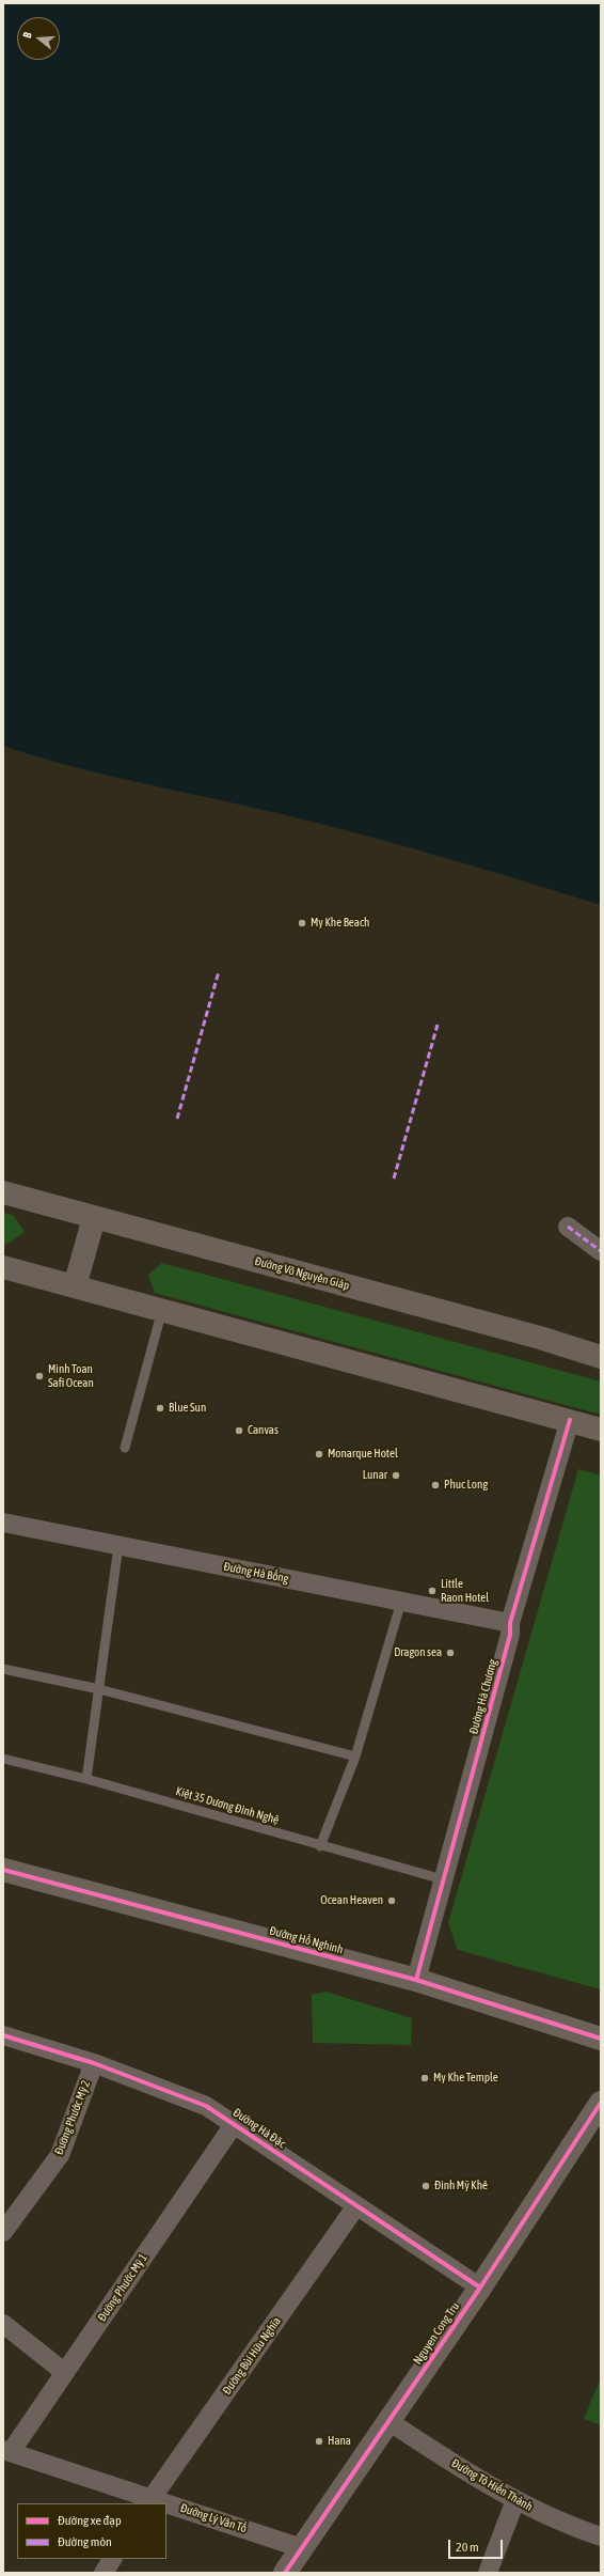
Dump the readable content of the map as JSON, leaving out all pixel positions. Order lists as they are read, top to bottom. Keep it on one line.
{"streets":{"main road":["Đường Võ Nguyên Giáp","Đường Hồ Nghinh","Nguyen Cong Tru"],"street":["Đường Hà Bổng","Đường Hà Chương","Đường Phước Mỹ 2","Đường Hà Đặc","Đường Phước Mỹ 1","Đường Bùi Hữu Nghĩa","Đường Tô Hiến Thành","Đường Lý Văn Tố"],"lane":["Kiệt 35 Dương Đình Nghệ"]},"crossings":[["Đường Hà Bổng","Đường Hà Chương"],["Đường Hà Chương","Kiệt 35 Dương Đình Nghệ"],["Đường Hà Chương","Đường Hồ Nghinh"],["Đường Phước Mỹ 2","Đường Hà Đặc"],["Đường Hà Đặc","Đường Phước Mỹ 1"],["Đường Hà Đặc","Nguyen Cong Tru"],["Đường Hà Đặc","Đường Bùi Hữu Nghĩa"],["Đường Phước Mỹ 1","Đường Lý Văn Tố"],["Nguyen Cong Tru","Đường Tô Hiến Thành"],["Nguyen Cong Tru","Đường Lý Văn Tố"],["Đường Bùi Hữu Nghĩa","Đường Lý Văn Tố"]],"places":["My Khe Beach","Minh Toan Safi Ocean","Blue Sun","Canvas","Monarque Hotel","Lunar","Phuc Long","Little Raon Hotel","Dragon sea","Ocean Heaven","My Khe Temple","Đình Mỹ Khê","Hana"],"legend":["Đường xe đạp","Đường mòn"],"scale_bar":"20 m","north":"left"}
